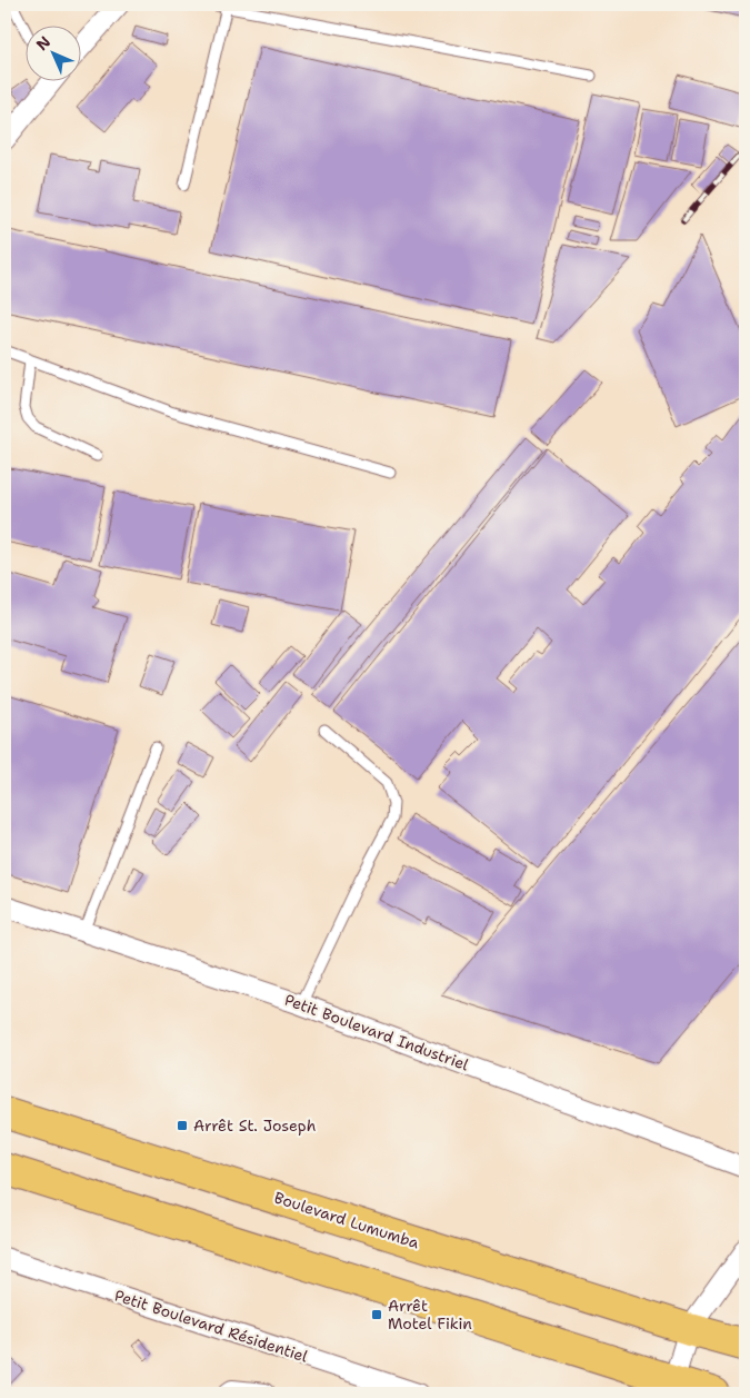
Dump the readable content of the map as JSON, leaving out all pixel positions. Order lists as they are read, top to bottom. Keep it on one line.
{"streets":{"highway":["Boulevard Lumumba"],"street":["Petit Boulevard Industriel","Petit Boulevard Résidentiel"]},"places":{"transit":["Arrêt St. Joseph","Arrêt Motel Fikin"]},"north":"top left"}
